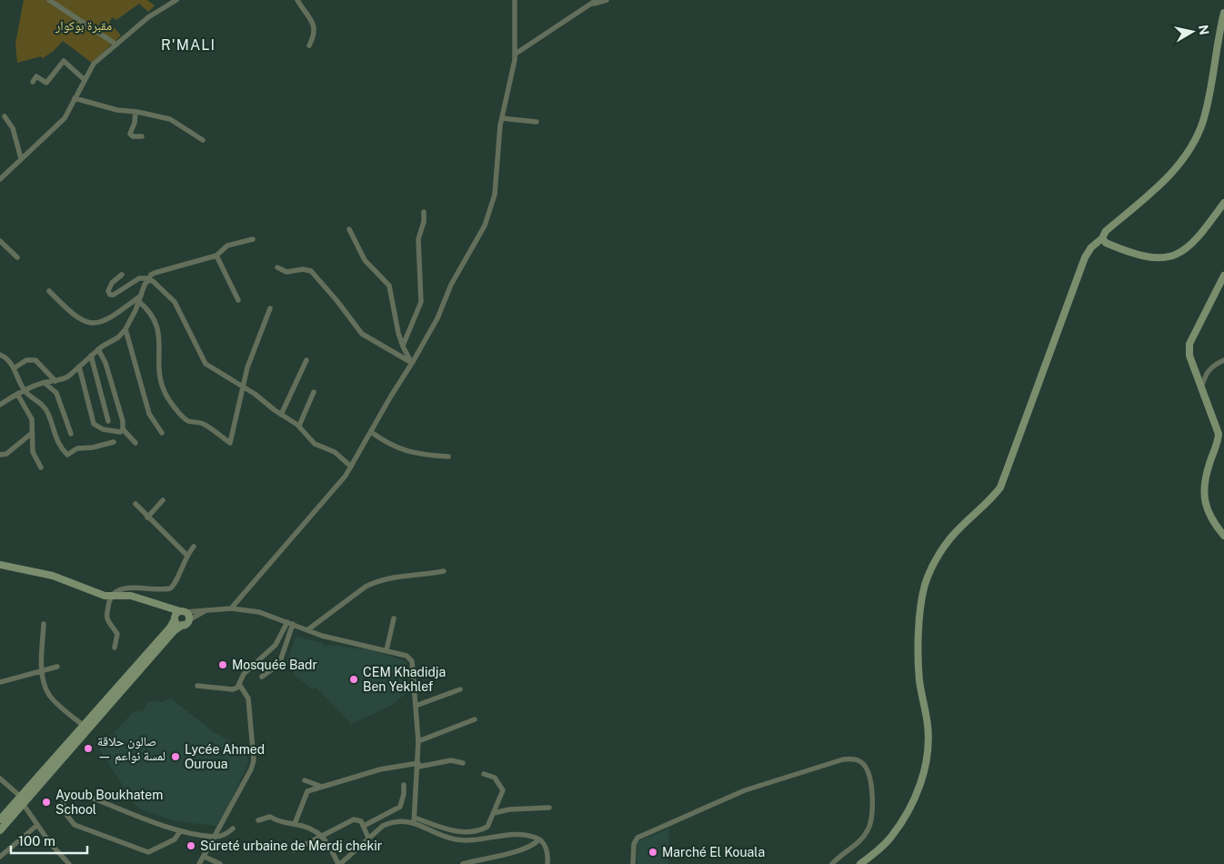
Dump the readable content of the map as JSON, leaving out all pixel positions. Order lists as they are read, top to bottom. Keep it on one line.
{"districts":["R'MALI"],"parks":["مقبرة بوكوار"],"places":["Mosquée Badr","CEM Khadidja Ben Yekhlef","صالون حلاقة — لمسة نواعم","Lycée Ahmed Ouroua","Ayoub Boukhatem School","Sûreté urbaine de Merdj chekir","Marché El Kouala"],"scale_bar":"100 m","north":"right"}
